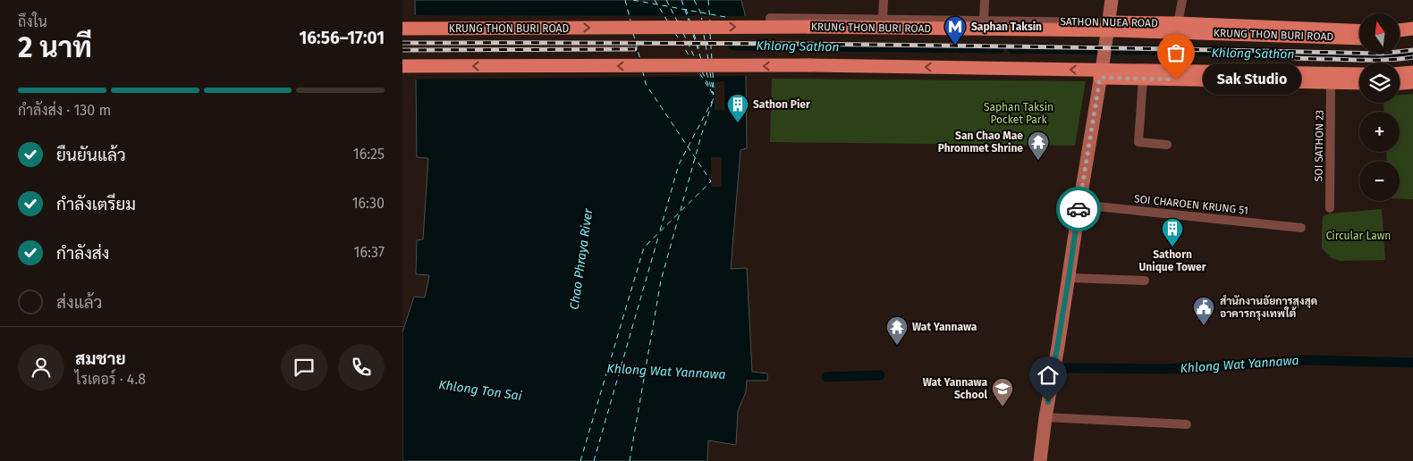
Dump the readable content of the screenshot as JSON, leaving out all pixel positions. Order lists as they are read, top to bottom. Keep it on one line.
{"streets":{"main road":["SATHON NUEA ROAD","KRUNG THON BURI ROAD"],"street":["SOI SATHON 23","SOI CHAROEN KRUNG 51"]},"water":["Khlong Sathon","Chao Phraya River","Khlong Wat Yannawa","Khlong Ton Sai"],"parks":["Saphan Taksin Pocket Park","Circular Lawn"],"places":{"metro station":["Saphan Taksin"],"other":["Sak Studio"],"building":["Sathon Pier","Sathorn Unique Tower"],"temple":["San Chao Mae Phrommet Shrine","Wat Yannawa"],"public building":["สำนักงานอัยการสูงสุด อาคารกรุงเทพใต้"],"school or university":["Wat Yannawa School"]},"north":"top","page":{"heading":["2 นาที","ถึงใน","16:56–17:01"],"panel":["สมชาย","ไรเดอร์ · 4.8"],"map_buttons":["+","−"],"bubble":"Sak Studio","bar":"กำลังส่ง · 130 m","list":[["ยืนยันแล้ว","16:25"],["กำลังเตรียม","16:30"],["กำลังส่ง","16:37"],"ส่งแล้ว"]}}
